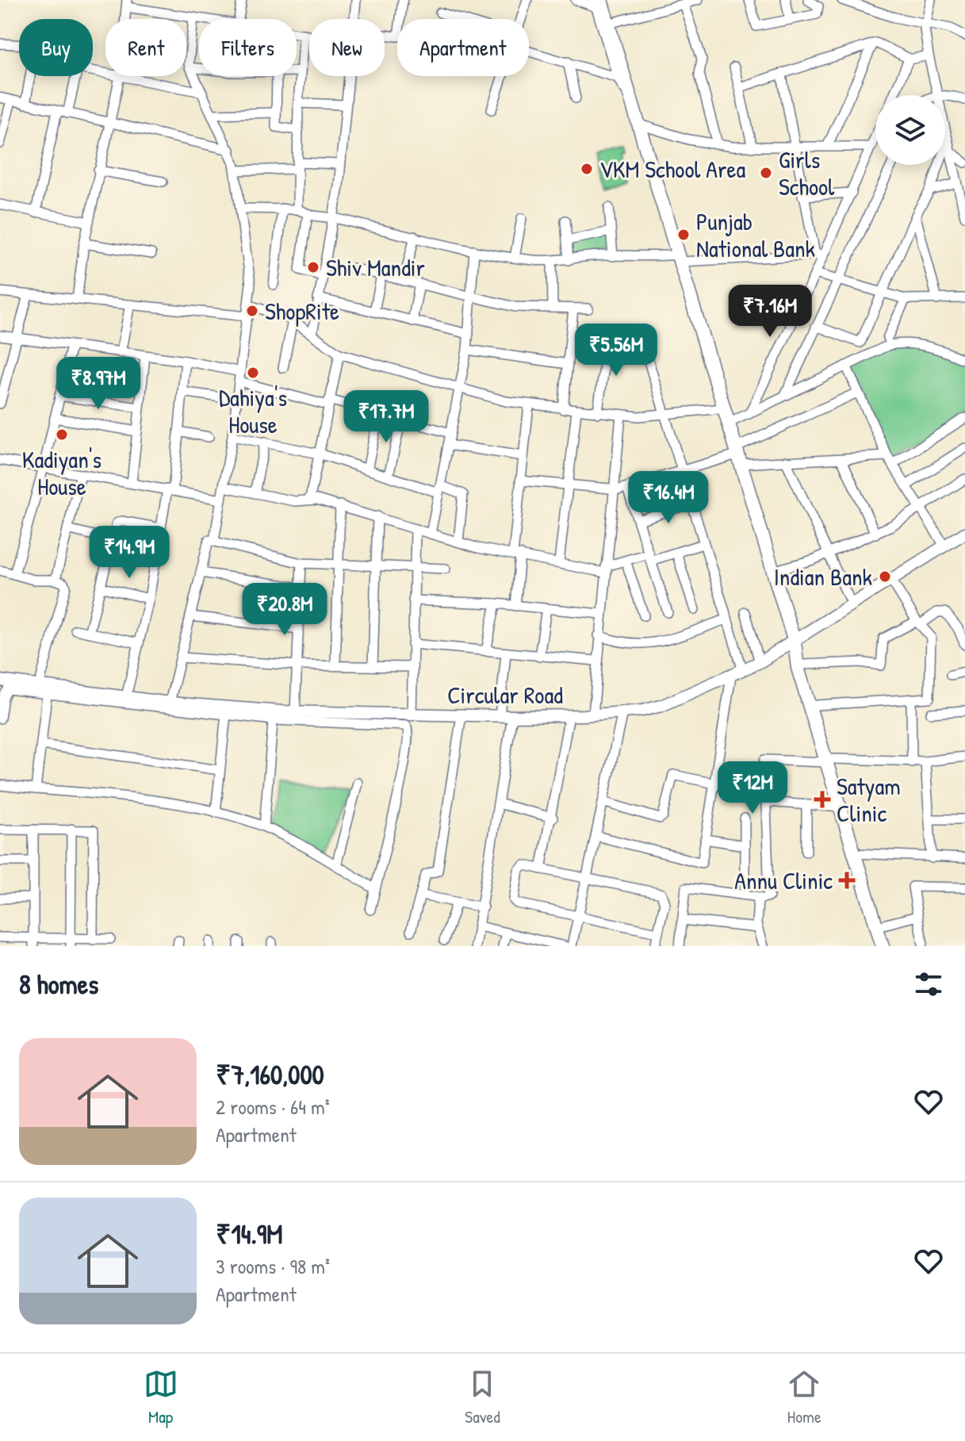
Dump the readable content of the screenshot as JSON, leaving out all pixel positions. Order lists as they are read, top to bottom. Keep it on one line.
{"streets":{"main road":["Circular Road"]},"places":{"other":["VKM School Area","Girls School","Punjab National Bank","Shiv Mandir","ShopRite","Dahiya's House","Kadiyan's House","Indian Bank"],"health":["Satyam Clinic","Annu Clinic"]},"page":{"chip":["Buy","Rent","Filters","New","Apartment"],"price":["₹7.16M","₹5.56M","₹8.97M","₹17.7M","₹16.4M","₹14.9M","₹20.8M","₹12M"],"heading":"8 homes","list":[{"name":"₹7,160,000","note":"2 rooms · 64 m² · Apartment"},{"name":"₹14.9M","note":"3 rooms · 98 m² · Apartment"}],"tabs":["Map","Saved","Home"]}}
